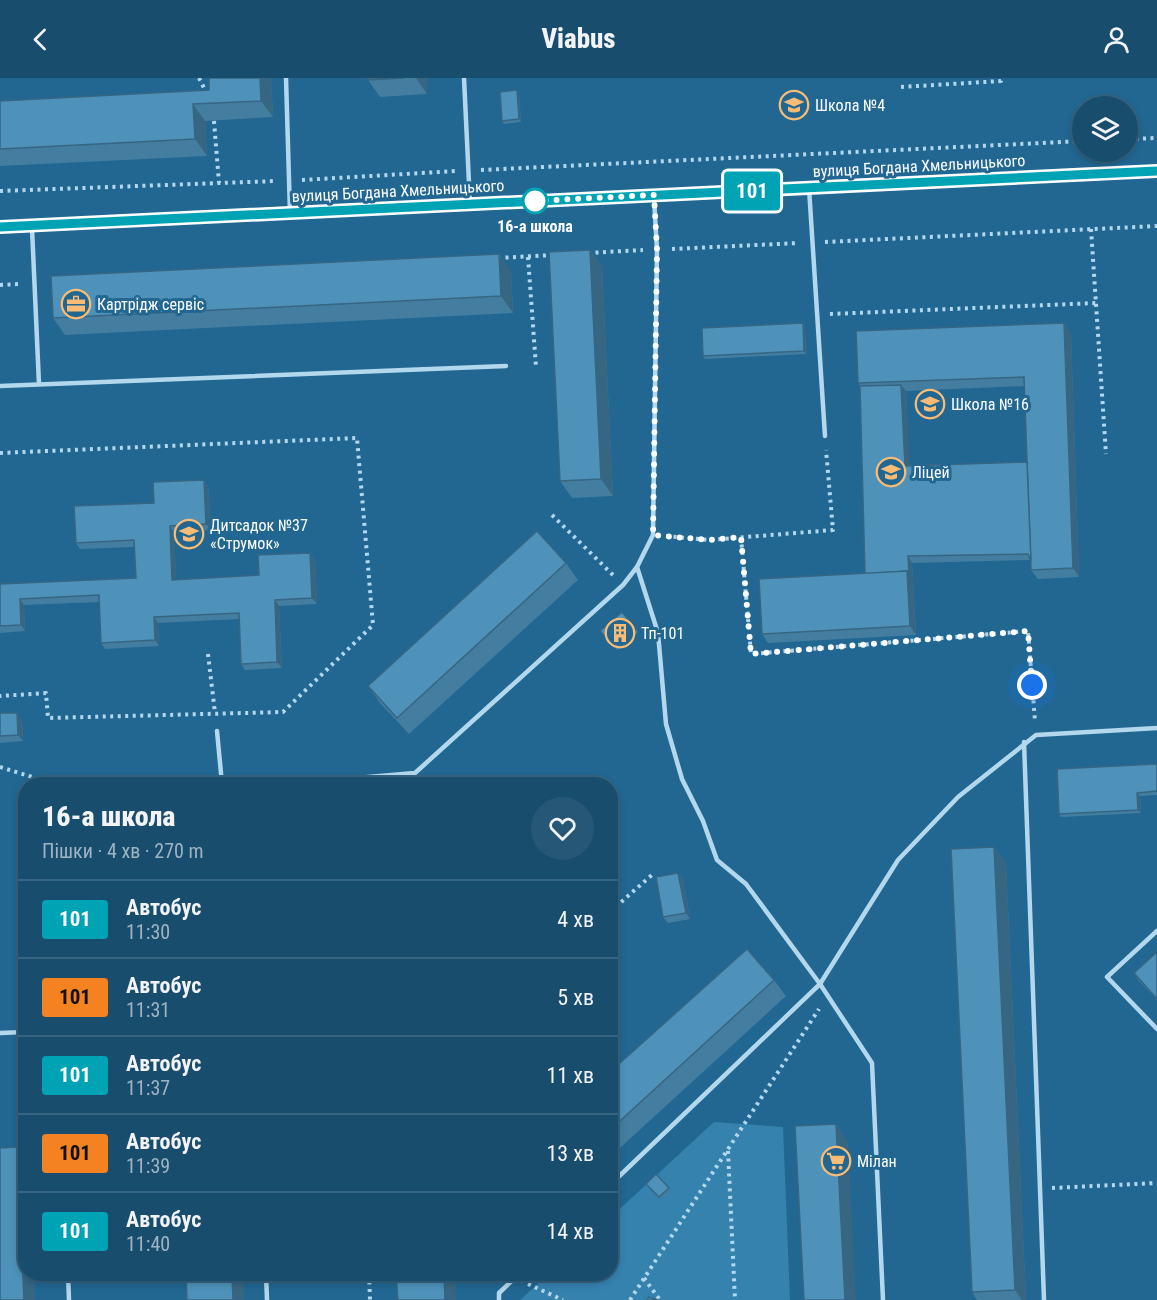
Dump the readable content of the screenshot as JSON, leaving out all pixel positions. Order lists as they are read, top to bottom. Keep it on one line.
{"streets":{"street":["вулиця Богдана Хмельницького"]},"places":{"school or university":["Школа №4","Школа №16","Ліцей","Дитсадок №37 «Струмок»"],"other":["16-а школа"],"office":["Картрiдж сервiс"],"building":["Тп-101"],"supermarket":["Мілан"]},"lines":["bus line 101"],"page":{"header":"Viabus","on_map":"101","heading":["16-а школа","Пішки · 4 хв · 270 m"],"list":[{"mark":"101","name":"Автобус","note":"11:30","value":"4 хв"},{"mark":"101","name":"Автобус","note":"11:31","value":"5 хв"},{"mark":"101","name":"Автобус","note":"11:37","value":"11 хв"},{"mark":"101","name":"Автобус","note":"11:39","value":"13 хв"},{"mark":"101","name":"Автобус","note":"11:40","value":"14 хв"}]}}
